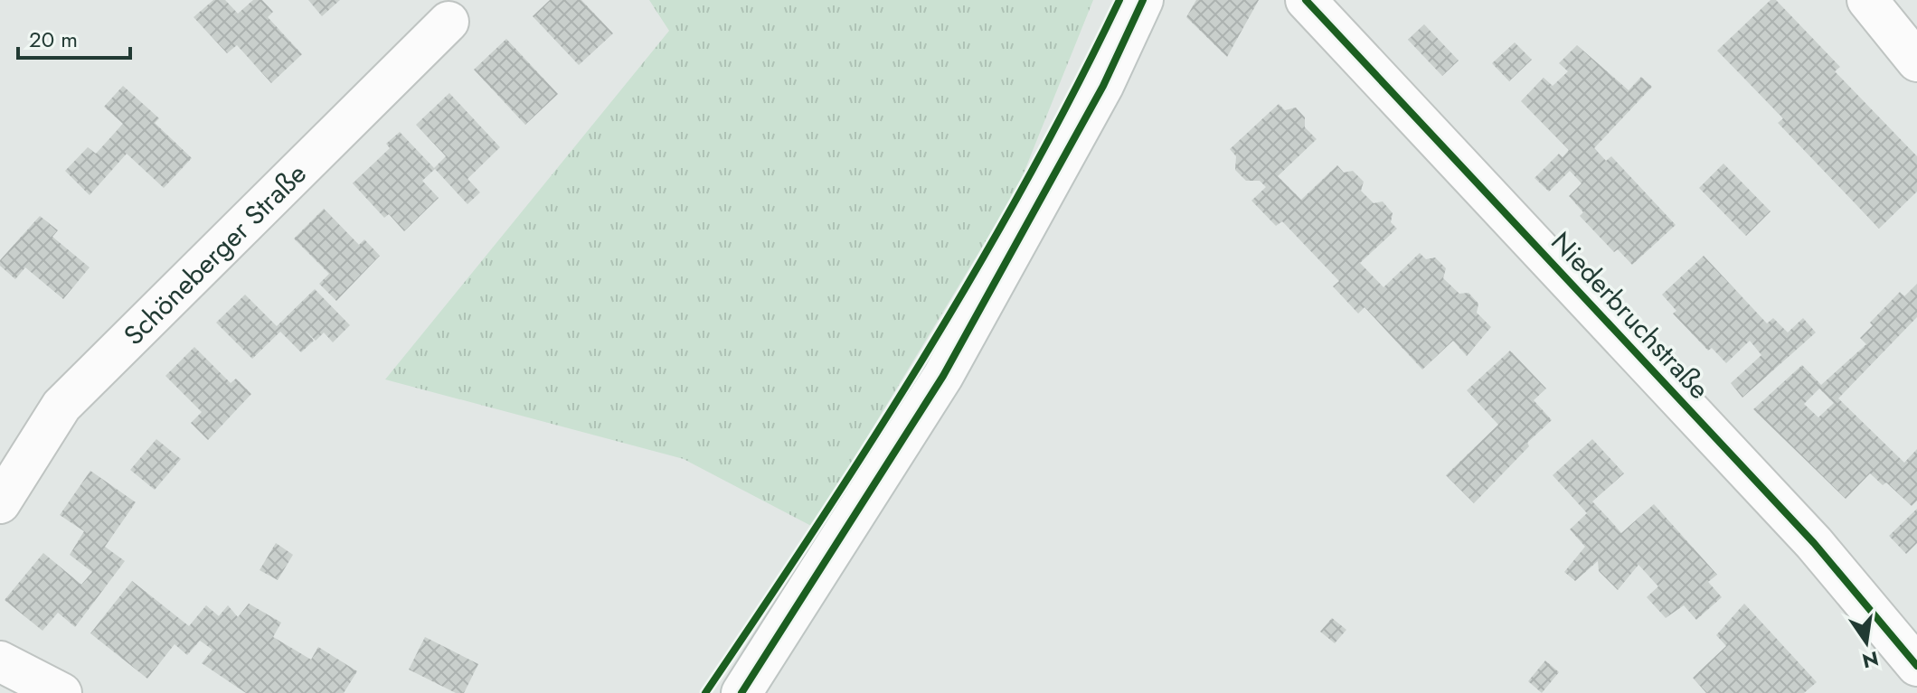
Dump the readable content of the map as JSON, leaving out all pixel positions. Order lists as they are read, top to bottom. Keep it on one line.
{"streets":{"street":["Schöneberger Straße","Niederbruchstraße"]},"scale_bar":"20 m","north":"bottom"}
